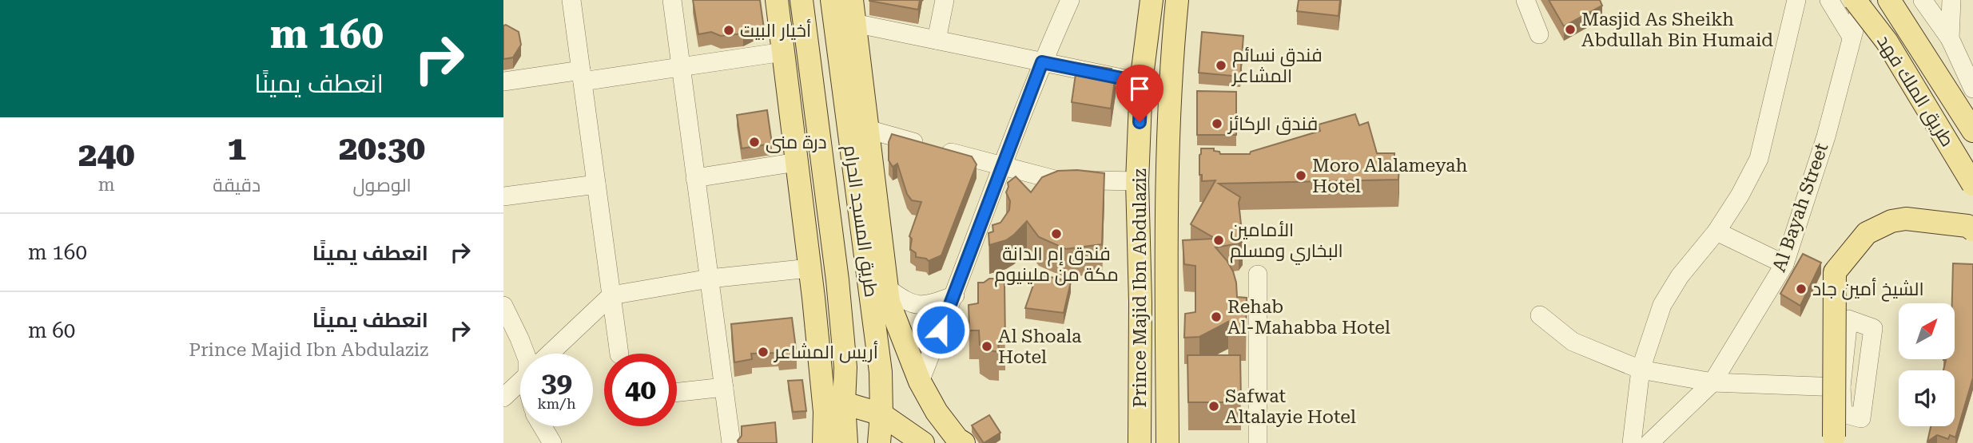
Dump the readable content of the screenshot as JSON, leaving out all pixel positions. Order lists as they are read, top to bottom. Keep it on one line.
{"streets":{"main road":["طريق الملك فهد","طريق المسجد الحرام","Prince Majid Ibn Abdulaziz"],"street":["Al Bayah Street"]},"places":["Masjid As Sheikh Abdullah Bin Humaid","أخيار البيت","فندق نسائم المشاعر","فندق الركائز","درة منى","Moro Alalameyah Hotel","فندق إم الدانة مكة من ملينيوم","الأمامين البخاري ومسلم","الشيخ أمين جاد","Rehab Al-Mahabba Hotel","Al Shoala Hotel","أريس المشاعر","Safwat Altalayie Hotel"],"north":"top right","page":{"turn":["160 m","انعطف يمينًا"],"eta":["20:30","الوصول","1","دقيقة","240","m"],"list":[{"name":"انعطف يمينًا","value":"160 m"},{"name":"انعطف يمينًا","note":"Prince Majid Ibn Abdulaziz","value":"60 m"}],"speed":"39 km/h","limit":"40"}}
